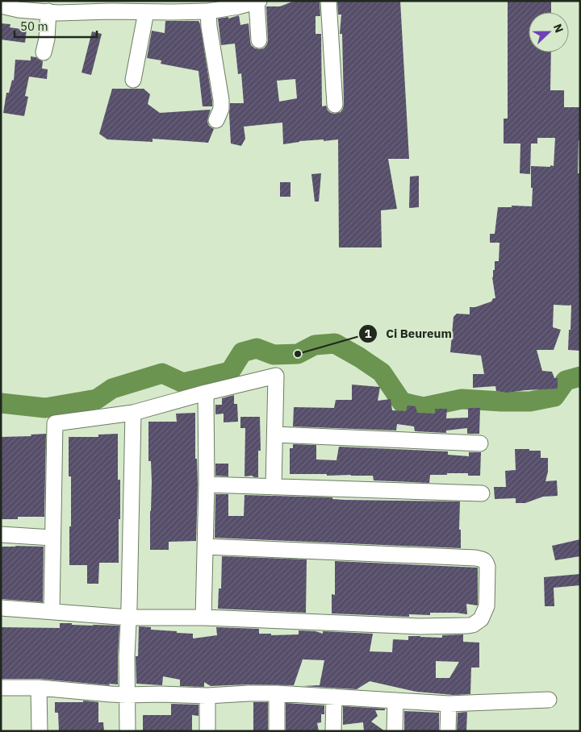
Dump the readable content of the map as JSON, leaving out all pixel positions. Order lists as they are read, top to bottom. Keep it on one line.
{"places":["Ci Beureum"],"scale_bar":"50 m","north":"right"}
